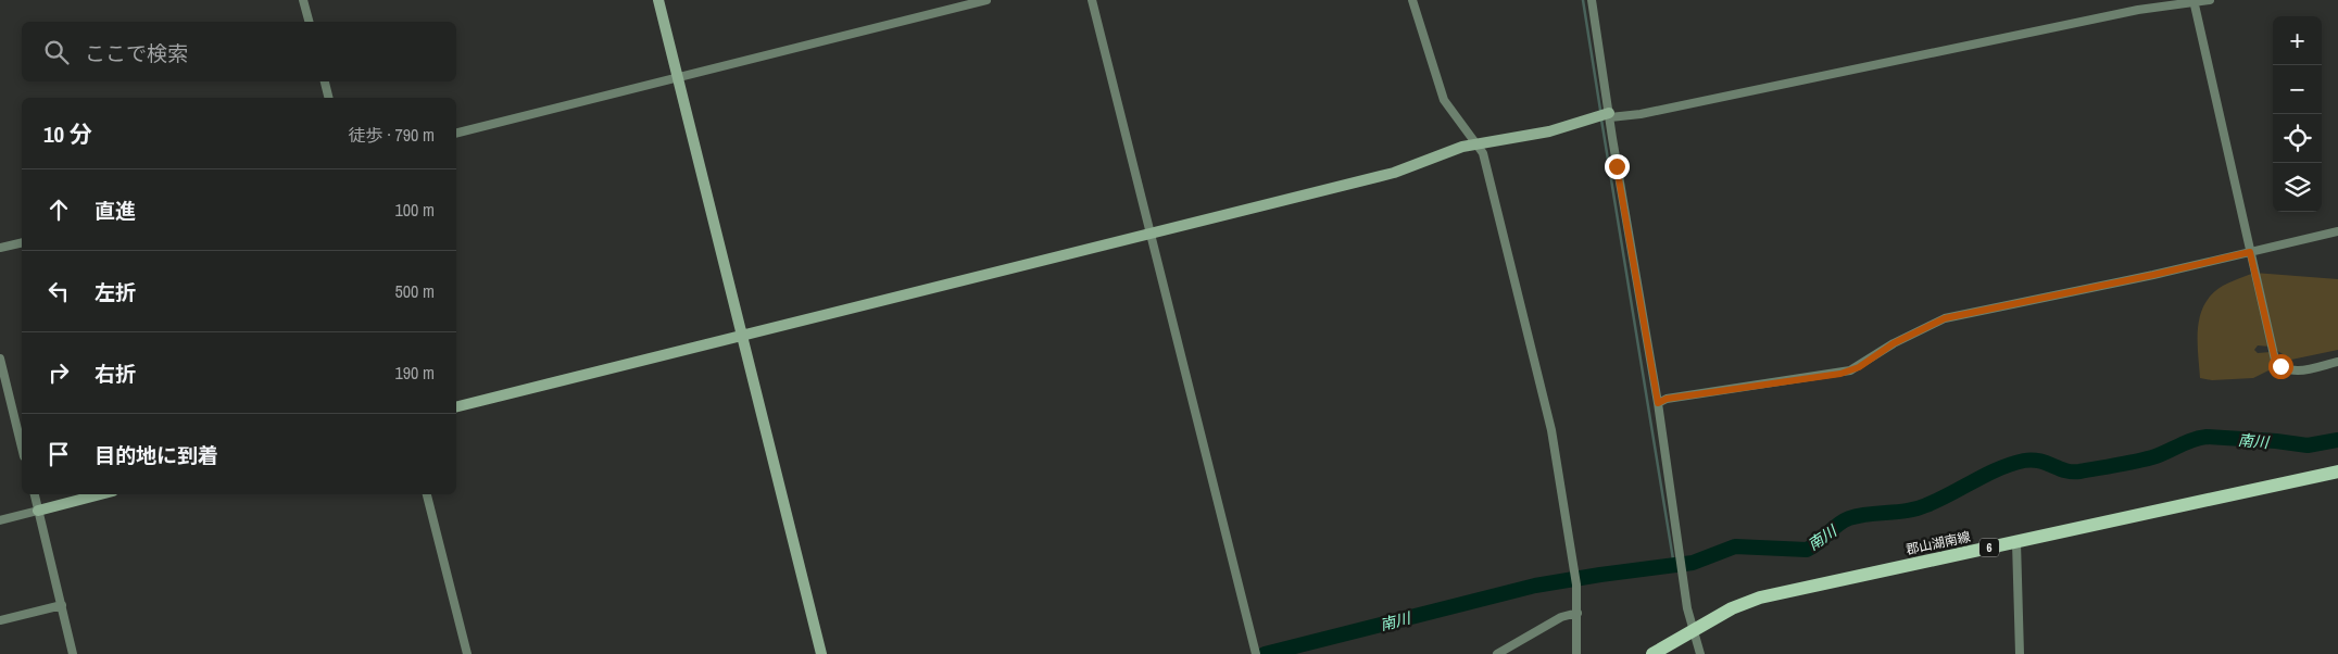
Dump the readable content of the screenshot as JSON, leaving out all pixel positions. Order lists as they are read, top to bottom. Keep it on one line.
{"streets":{"main road":["郡山湖南線","6"]},"water":["南川"],"page":{"map_buttons":["+","−"],"search":"ここで検索","heading":["10 分","徒歩 · 790 m"],"list":[["直進","100 m"],["左折","500 m"],["右折","190 m"],"目的地に到着"]}}
